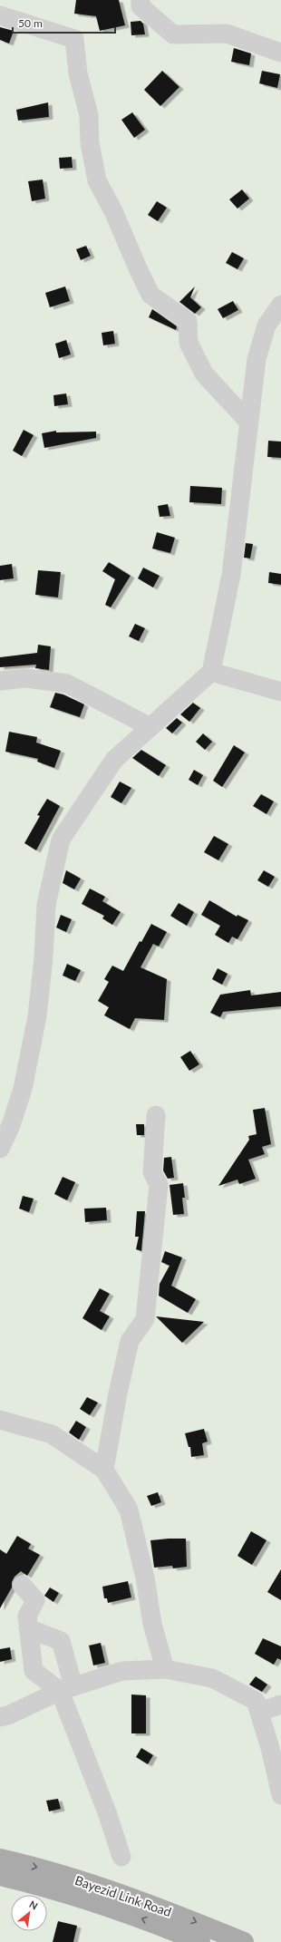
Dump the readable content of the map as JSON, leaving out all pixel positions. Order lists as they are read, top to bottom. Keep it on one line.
{"streets":{"main road":["Bayezid Link Road"]},"scale_bar":"50 m","north":"top right"}
